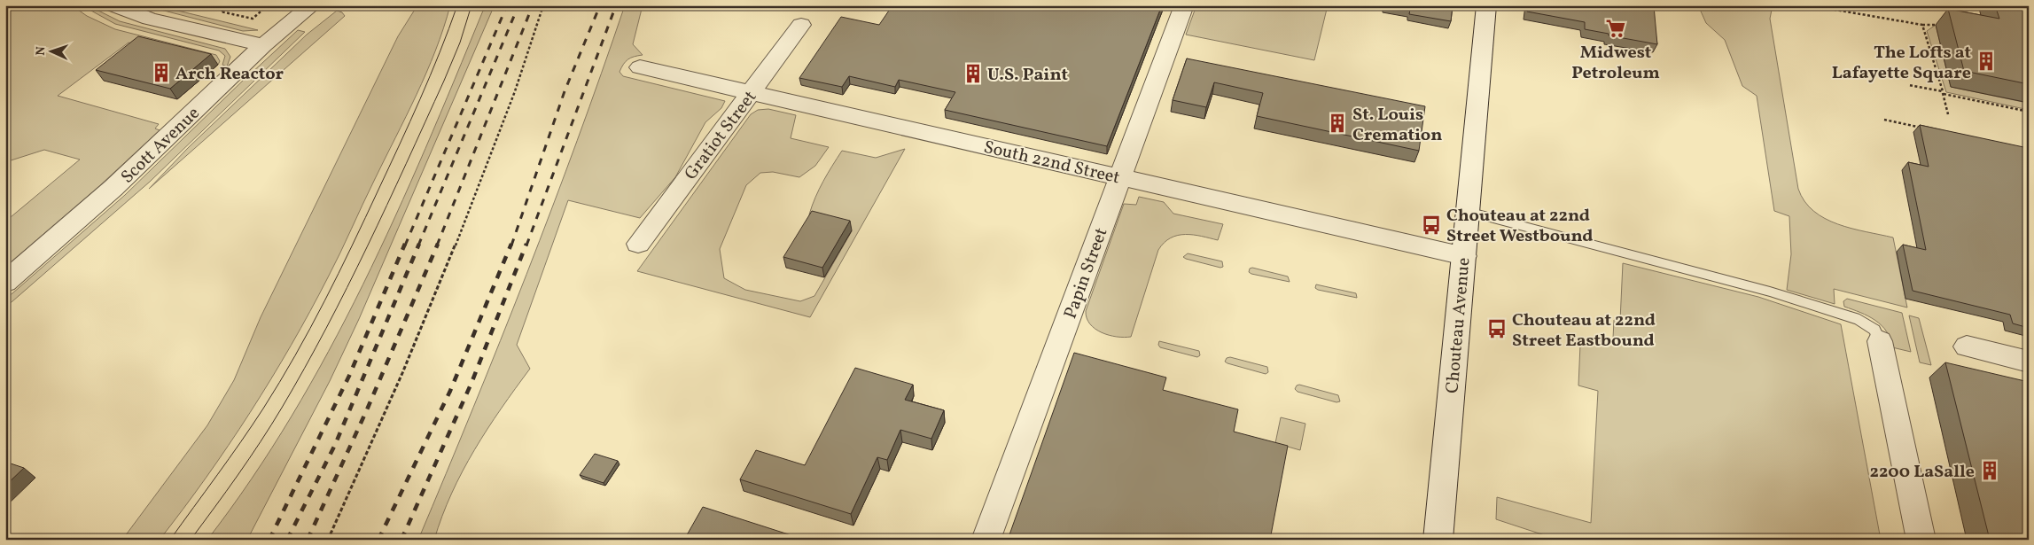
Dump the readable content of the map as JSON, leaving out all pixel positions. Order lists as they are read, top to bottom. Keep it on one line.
{"streets":{"street":["Gratiot Street","Scott Avenue","South 22nd Street","Papin Street","Chouteau Avenue"]},"crossings":[["Gratiot Street","South 22nd Street"],["South 22nd Street","Papin Street"],["South 22nd Street","Chouteau Avenue"]],"places":{"supermarket":["Midwest Petroleum"],"building":["The Lofts at Lafayette Square","Arch Reactor","U.S. Paint","St. Louis Cremation","2200 LaSalle"],"bus stop":["Chouteau at 22nd Street Westbound","Chouteau at 22nd Street Eastbound"]},"north":"left"}
